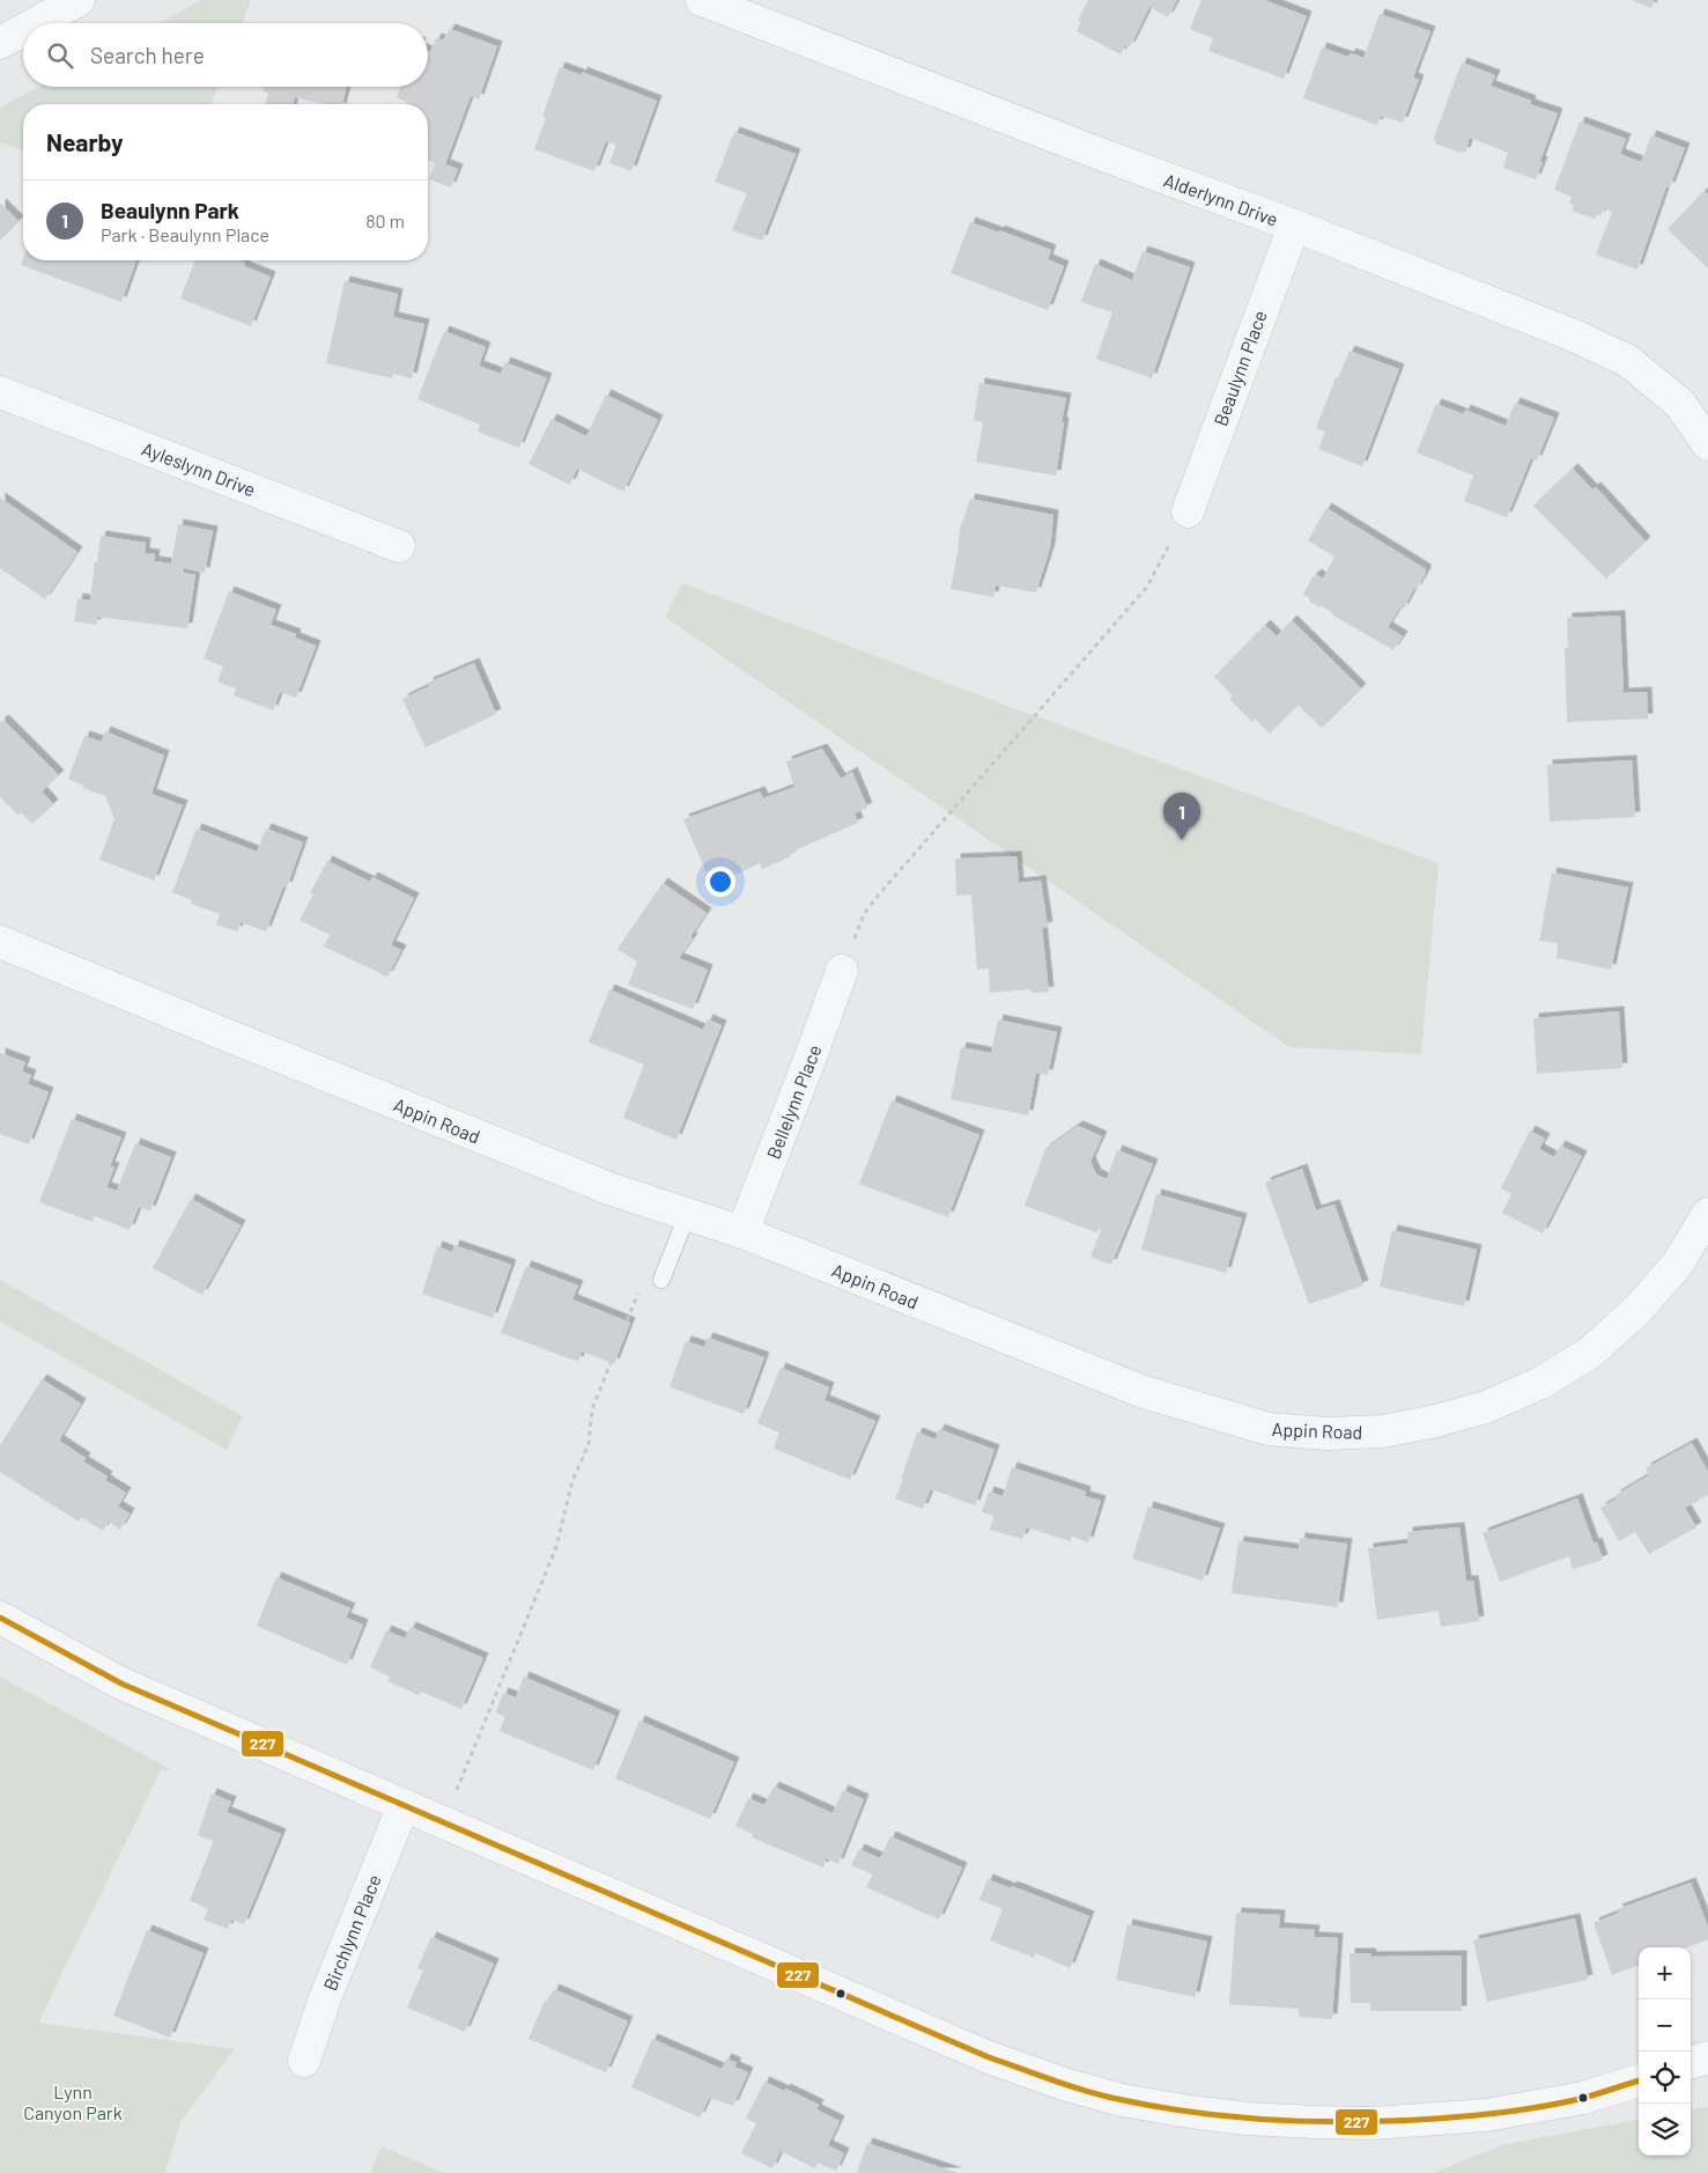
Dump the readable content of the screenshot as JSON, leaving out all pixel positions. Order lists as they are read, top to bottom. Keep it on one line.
{"streets":{"street":["Alderlynn Drive","Beaulynn Place","Ayleslynn Drive","Bellelynn Place","Appin Road","Birchlynn Place"]},"crossings":[["Alderlynn Drive","Beaulynn Place"],["Bellelynn Place","Appin Road"]],"parks":["Lynn Canyon Park"],"lines":["transit line 227"],"page":{"search":"Search here","heading":"Nearby","list":[{"mark":"1","name":"Beaulynn Park","note":"Park · Beaulynn Place","value":"80 m"}],"pins":"1","map_buttons":["+","−"]}}
